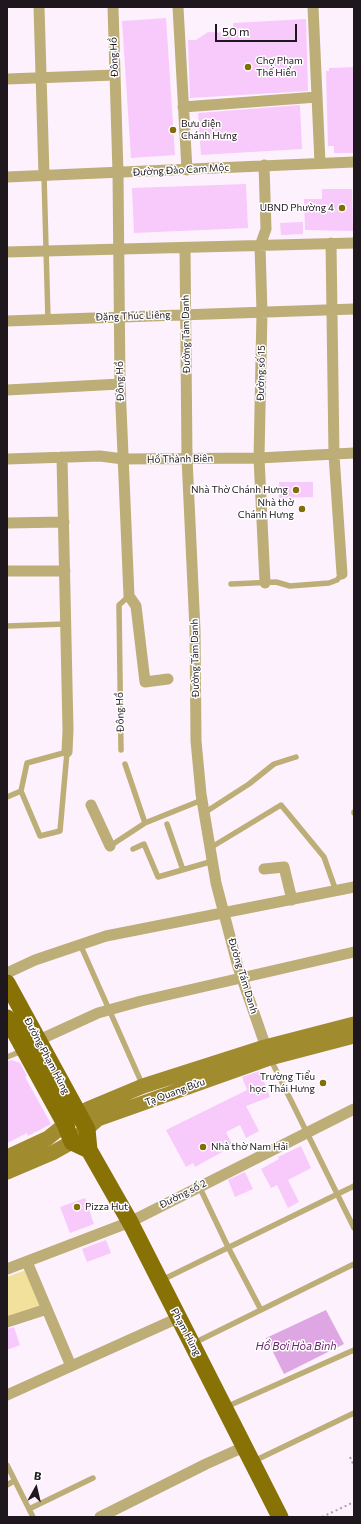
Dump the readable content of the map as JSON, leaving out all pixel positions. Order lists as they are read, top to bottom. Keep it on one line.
{"streets":{"main road":["Đường Phạm Hùng","Tạ Quang Bửu","Phạm Hùng"],"street":["Đông Hồ","Đường Đào Cam Mộc","Đặng Thúc Liêng","Đường Tám Danh","Đường số 15","Hồ Thành Biên","Đường số 2"]},"crossings":[["Đông Hồ","Đường Đào Cam Mộc"],["Đông Hồ","Đặng Thúc Liêng"],["Đông Hồ","Hồ Thành Biên"],["Đường Đào Cam Mộc","Đường số 15"],["Đặng Thúc Liêng","Đường Tám Danh"],["Đặng Thúc Liêng","Đường số 15"],["Đường Tám Danh","Hồ Thành Biên"],["Đường Tám Danh","Tạ Quang Bửu"],["Đường số 15","Hồ Thành Biên"],["Đường Phạm Hùng","Tạ Quang Bửu"],["Đường Phạm Hùng","Phạm Hùng"],["Tạ Quang Bửu","Phạm Hùng"],["Đường số 2","Phạm Hùng"]],"water":["Hồ Bơi Hòa Bình"],"places":["Chợ Phạm Thế Hiển","Bưu điện Chánh Hưng","UBND Phường 4","Nhà Thờ Chánh Hưng","Nhà thờ Chánh Hưng","Trường Tiểu học Thái Hưng","Nhà thờ Nam Hải","Pizza Hut"],"scale_bar":"50 m","north":"top"}
